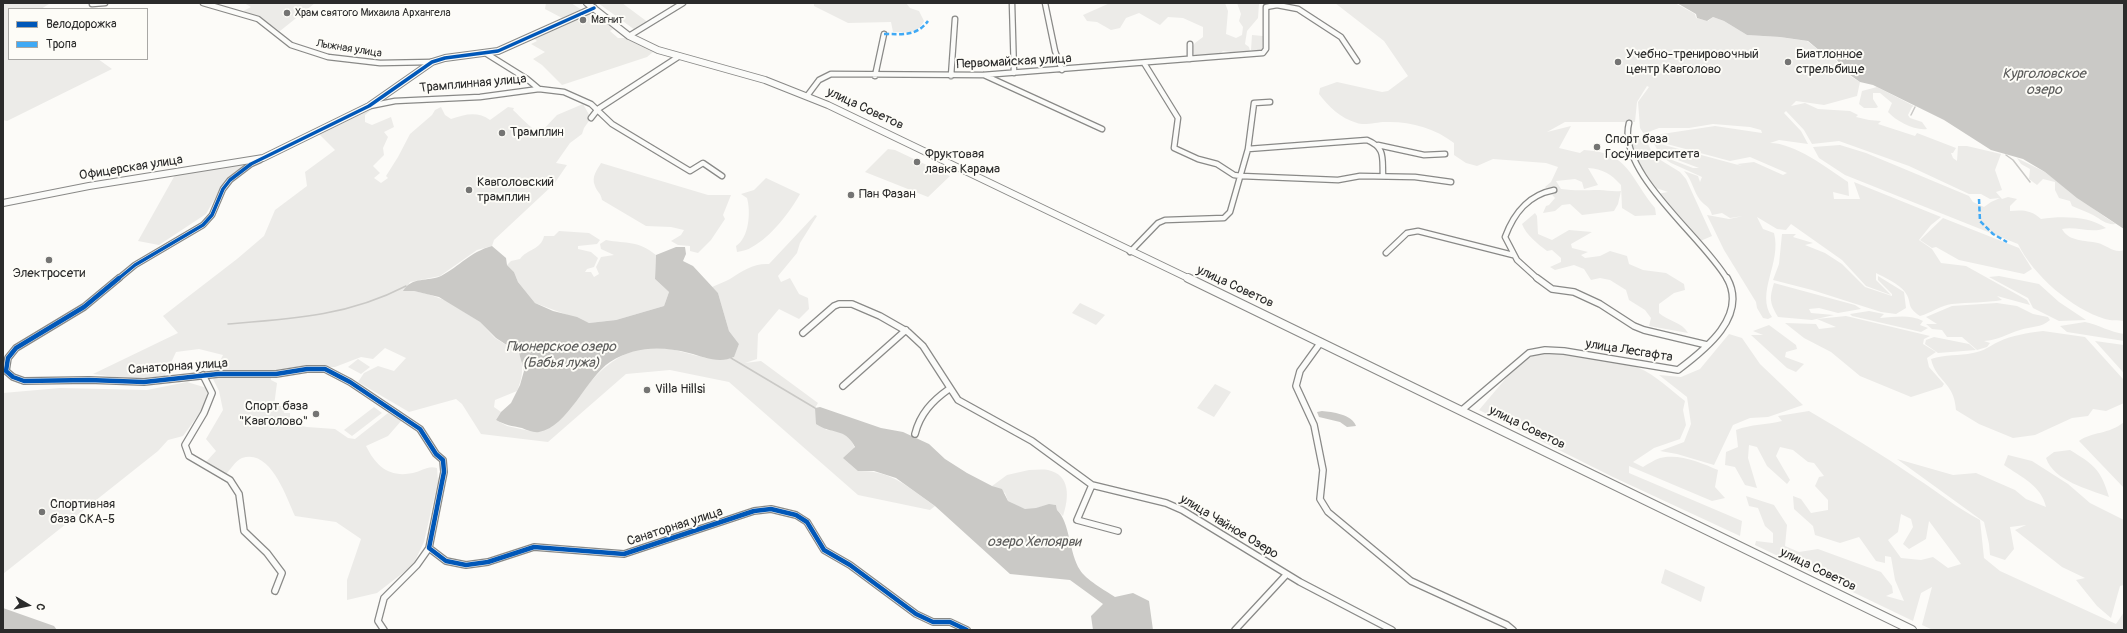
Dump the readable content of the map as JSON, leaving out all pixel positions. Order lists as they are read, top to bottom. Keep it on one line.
{"streets":{"main road":["улица Советов","Офицерская улица","Санаторная улица"],"street":["Лыжная улица","Первомайская улица","Трамплинная улица","улица Лесгафта","улица Чайное Озеро"]},"crossings":[["Лыжная улица","Санаторная улица"],["Первомайская улица","улица Советов"],["Трамплинная улица","Санаторная улица"],["улица Советов","улица Лесгафта"],["улица Советов","Санаторная улица"],["Офицерская улица","Санаторная улица"]],"water":["Курголовское озеро","Пионерское озеро (Бабья лужа)","озеро Хепоярви"],"places":["Храм святого Михаила Архангела","Магнит","Учебно-тренировочный центр Кавголово","Биатлонное стрельбище","Трамплин","Спорт база Госуниверситета","Фруктовая лавка Карама","Кавголовский трамплин","Пан Фазан","Электросети","Villa Hillsi","Спорт база \"Кавголово\"","Спортивная база СКА-5"],"legend":["Велодорожка","Тропа"],"north":"right"}
